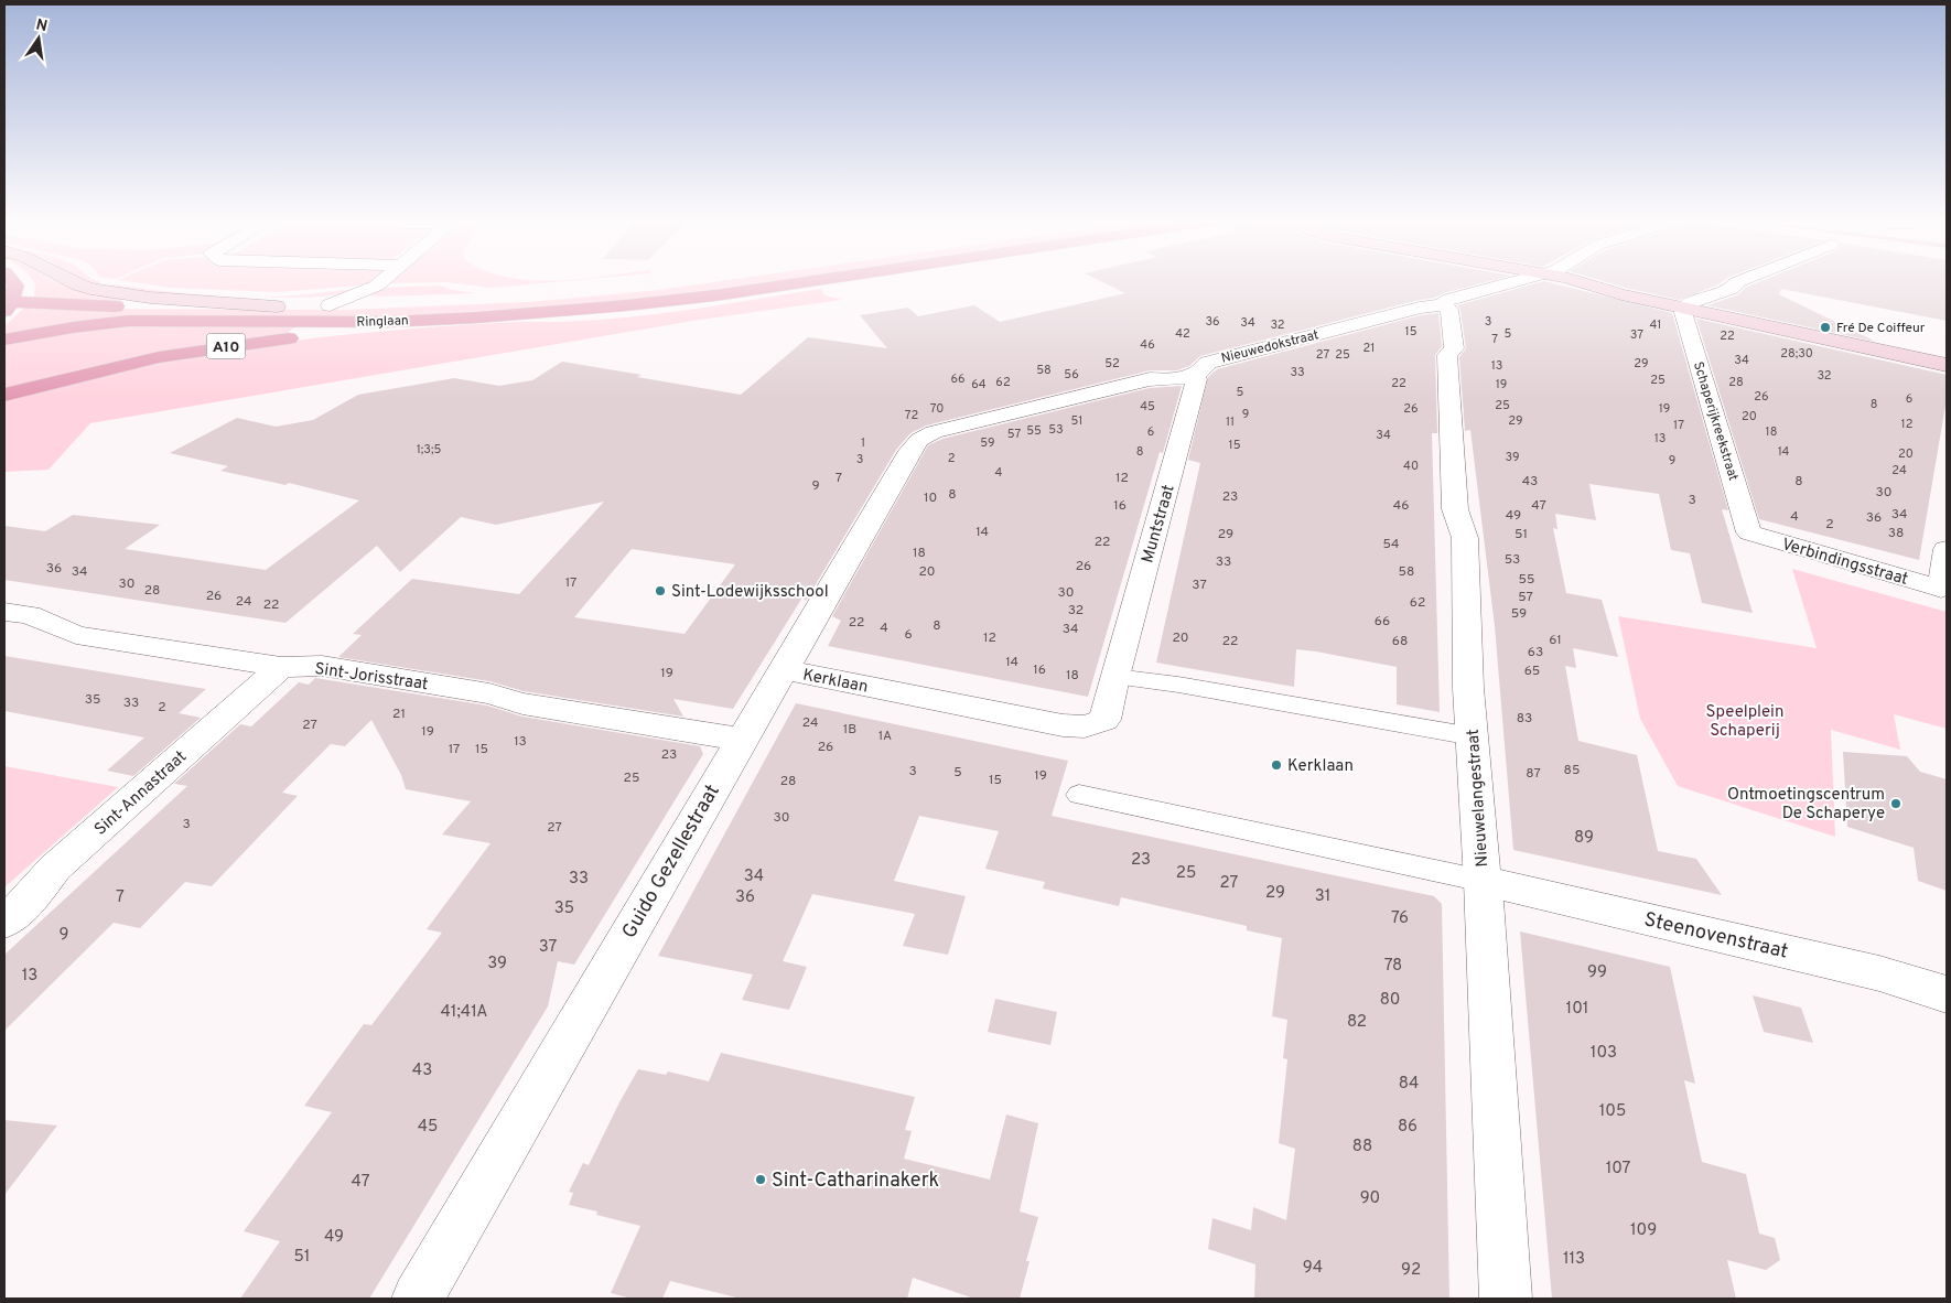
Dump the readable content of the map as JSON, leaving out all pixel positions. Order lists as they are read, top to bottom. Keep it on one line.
{"streets":{"main road":["Ringlaan","A10"],"street":["Nieuwedokstraat","Schaperijkreekstraat","Muntstraat","Verbindingsstraat","Sint-Jorisstraat","Kerklaan","Sint-Annastraat","Nieuwelangestraat","Guido Gezellestraat","Steenovenstraat"]},"crossings":[["Ringlaan","A10"],["Nieuwedokstraat","Muntstraat"],["Nieuwedokstraat","Nieuwelangestraat"],["Nieuwedokstraat","Guido Gezellestraat"],["Schaperijkreekstraat","Verbindingsstraat"],["Muntstraat","Kerklaan"],["Sint-Jorisstraat","Sint-Annastraat"],["Sint-Jorisstraat","Guido Gezellestraat"],["Kerklaan","Guido Gezellestraat"],["Nieuwelangestraat","Steenovenstraat"]],"parks":["Speelplein Schaperij"],"places":["Fré De Coiffeur","Sint-Lodewijksschool","Kerklaan","Ontmoetingscentrum De Schaperye","Sint-Catharinakerk"],"house_numbers":["36","3","34","32","41","15","42","5","37","22","7","46","21","28;30","27","25","34","52","29","13","58","33","56","32","66","25","62","28","22","64","19","5","26","6","8","25","45","70","26","19","9","72","20","51","29","11","12","17","53","55","6","18","57","34","13","1","59","15","1;3;5","8","14","20","39","2","3","9","40","24","4","7","12","43","8","9","30","8","23","10","3","16","46","47","34","49","4","36","2","14","38","29","51","22","54","18","53","33","26","36","34","20","58","55","17","30","37","28","30","26","57","24","62","22","32","59","66","22","8","4","34","6","12","20","61","22","68","63","14","16","65","19","18","35","33","2","21","83","24","27","1B","19","1A","13","26","17","15","23","85","3","5","87","19","25","15","28","30","3","27","89","23","25","34","33","27","29","31","7","36","35","76","9","37","39","78","99","13","80","101","41;41A","82","103","43","84","105","45","86","88","107","47","90","109","49","51","113","94","92"],"north":"top"}
